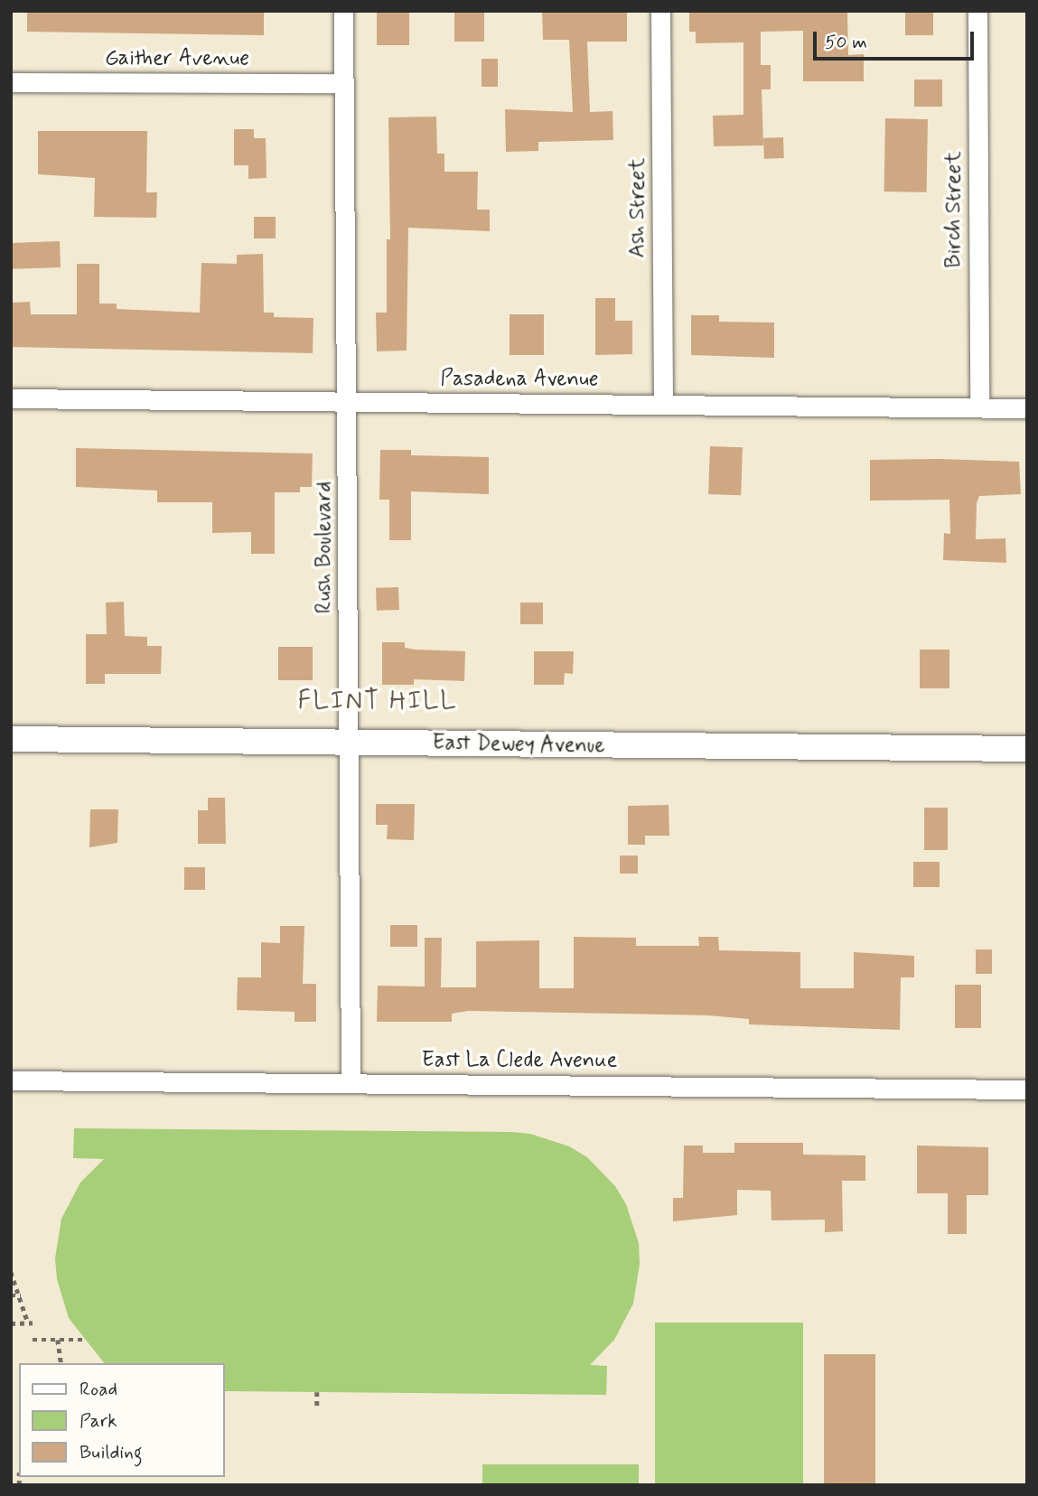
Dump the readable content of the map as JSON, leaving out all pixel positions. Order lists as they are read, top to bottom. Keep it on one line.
{"streets":{"street":["Gaither Avenue","Ash Street","Birch Street","Pasadena Avenue","Rush Boulevard","East Dewey Avenue","East La Clede Avenue"]},"crossings":[["Gaither Avenue","Rush Boulevard"],["Ash Street","Pasadena Avenue"],["Birch Street","Pasadena Avenue"],["Pasadena Avenue","Rush Boulevard"],["Rush Boulevard","East Dewey Avenue"],["Rush Boulevard","East La Clede Avenue"]],"districts":["FLINT HILL"],"legend":["Road","Park","Building"],"scale_bar":"50 m"}
